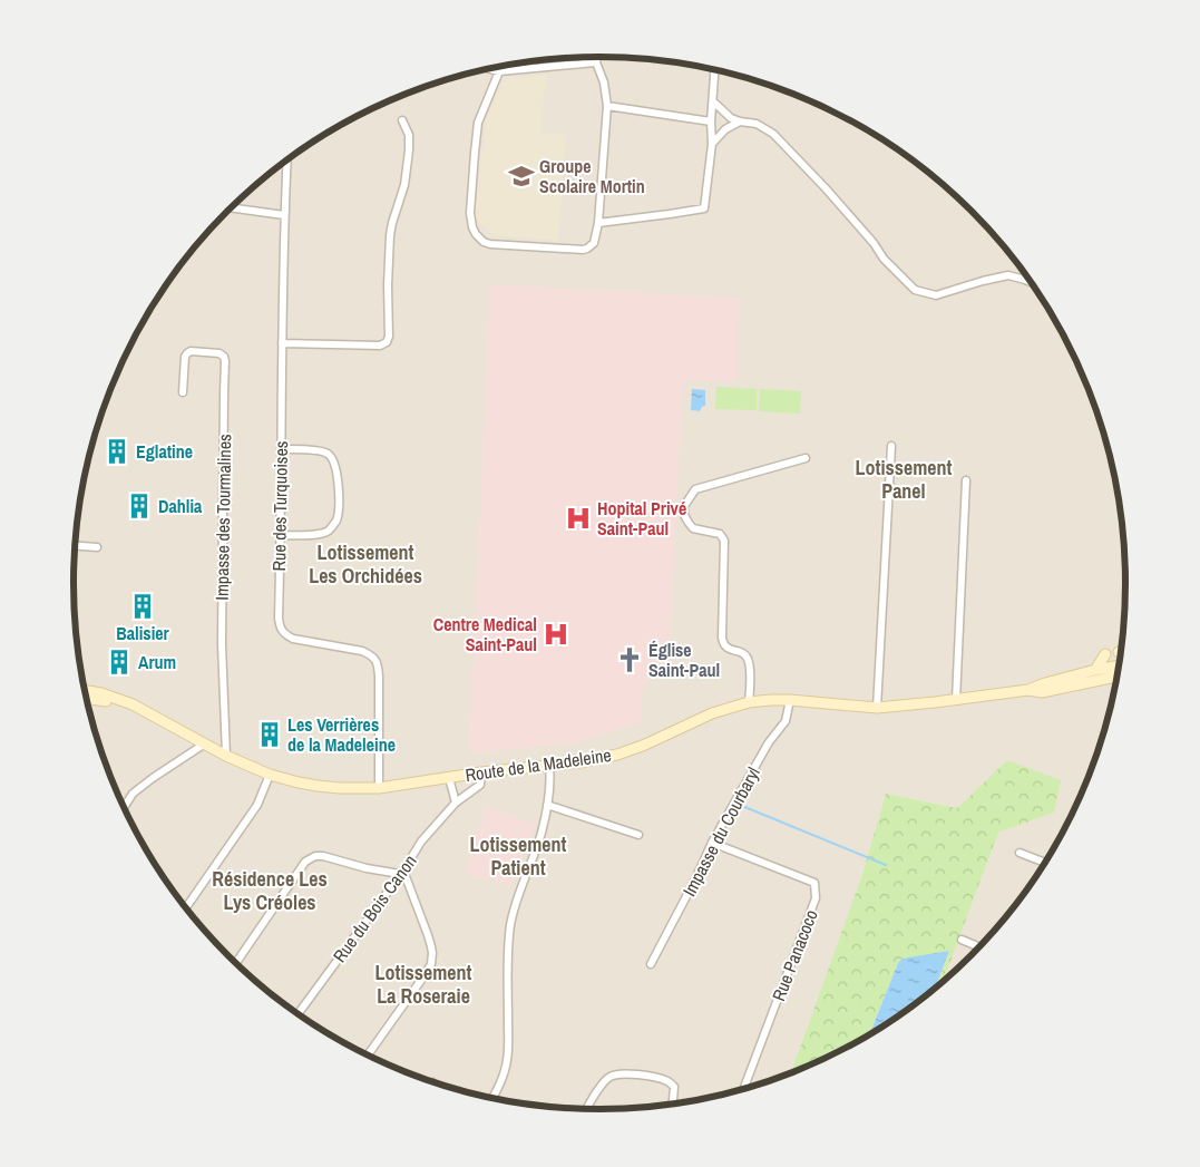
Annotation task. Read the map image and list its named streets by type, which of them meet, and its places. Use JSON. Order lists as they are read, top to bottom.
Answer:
{
  "streets": {
    "main road": ["Route de la Madeleine"],
    "street": [
      "Rue des Turquoises",
      "Impasse des Tourmalines",
      "Impasse du Courbaryl",
      "Rue du Bois Canon",
      "Rue Panacoco"
    ]
  },
  "crossings": [
    ["Rue des Turquoises", "Route de la Madeleine"],
    ["Impasse des Tourmalines", "Route de la Madeleine"],
    ["Route de la Madeleine", "Impasse du Courbaryl"],
    ["Route de la Madeleine", "Rue du Bois Canon"],
    ["Impasse du Courbaryl", "Rue Panacoco"]
  ],
  "districts": [
    "Lotissement Panel",
    "Lotissement Les Orchidées",
    "Lotissement Patient",
    "Résidence Les Lys Créoles",
    "Lotissement La Roseraie"
  ],
  "places": {
    "school or university": ["Groupe Scolaire Mortin"],
    "building": [
      "Eglatine",
      "Dahlia",
      "Balisier",
      "Arum",
      "Les Verrières de la Madeleine"
    ],
    "hospital": ["Hopital Privé Saint-Paul", "Centre Medical Saint-Paul"],
    "church": ["Église Saint-Paul"]
  }
}
